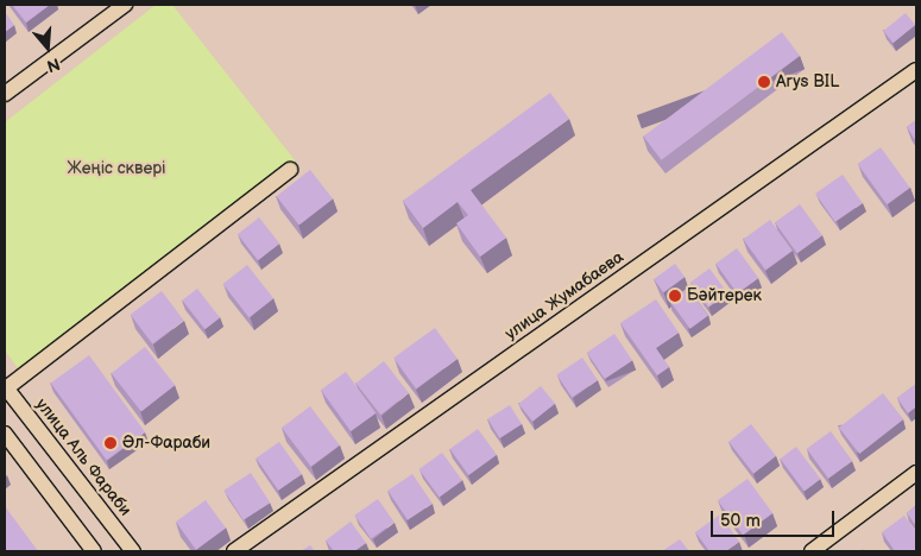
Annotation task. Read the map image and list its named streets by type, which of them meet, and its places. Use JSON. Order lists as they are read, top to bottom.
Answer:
{
  "streets": {
    "street": ["улица Жумабаева", "улица Аль Фараби"]
  },
  "parks": ["Жеңіс сквері"],
  "places": ["Arys BIL", "Бәйтерек", "Әл-Фараби"],
  "scale_bar": "50 m",
  "north": "bottom"
}
